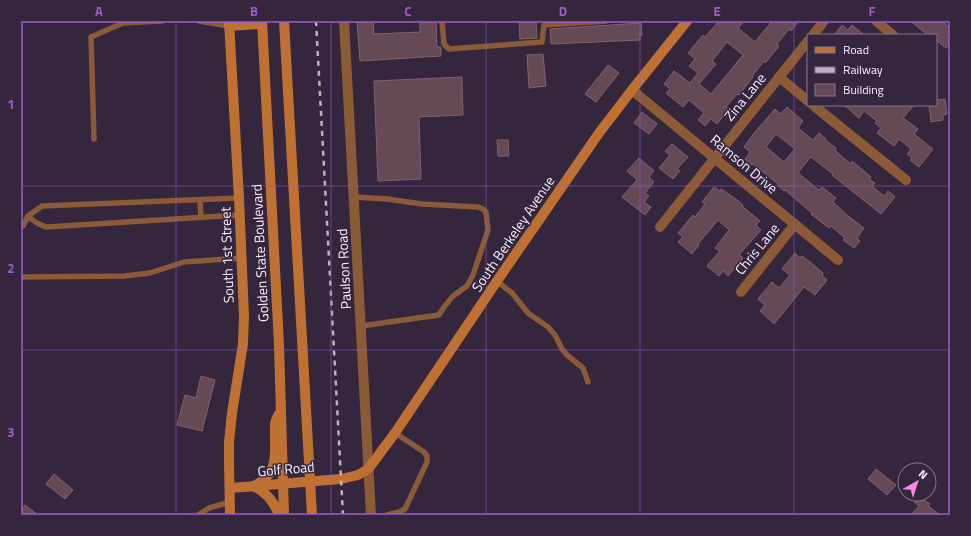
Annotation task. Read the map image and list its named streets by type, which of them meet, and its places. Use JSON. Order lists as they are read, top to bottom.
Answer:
{
  "streets": {
    "street": [
      "Zina Lane",
      "Ramson Drive",
      "South Berkeley Avenue",
      "Chris Lane",
      "Golden State Boulevard",
      "South 1st Street",
      "Paulson Road",
      "Golf Road"
    ]
  },
  "crossings": [
    ["Zina Lane", "Ramson Drive"],
    ["Ramson Drive", "South Berkeley Avenue"],
    ["Ramson Drive", "Chris Lane"],
    ["South Berkeley Avenue", "Paulson Road"],
    ["South Berkeley Avenue", "Golf Road"],
    ["Golden State Boulevard", "Golf Road"],
    ["South 1st Street", "Golf Road"],
    ["Paulson Road", "Golf Road"]
  ],
  "legend": ["Road", "Railway", "Building"],
  "north": "top right",
  "grid": {
    "columns": [
      "A",
      "B",
      "C",
      "D",
      "E",
      "F"
    ],
    "rows": ["1", "2", "3"]
  }
}
